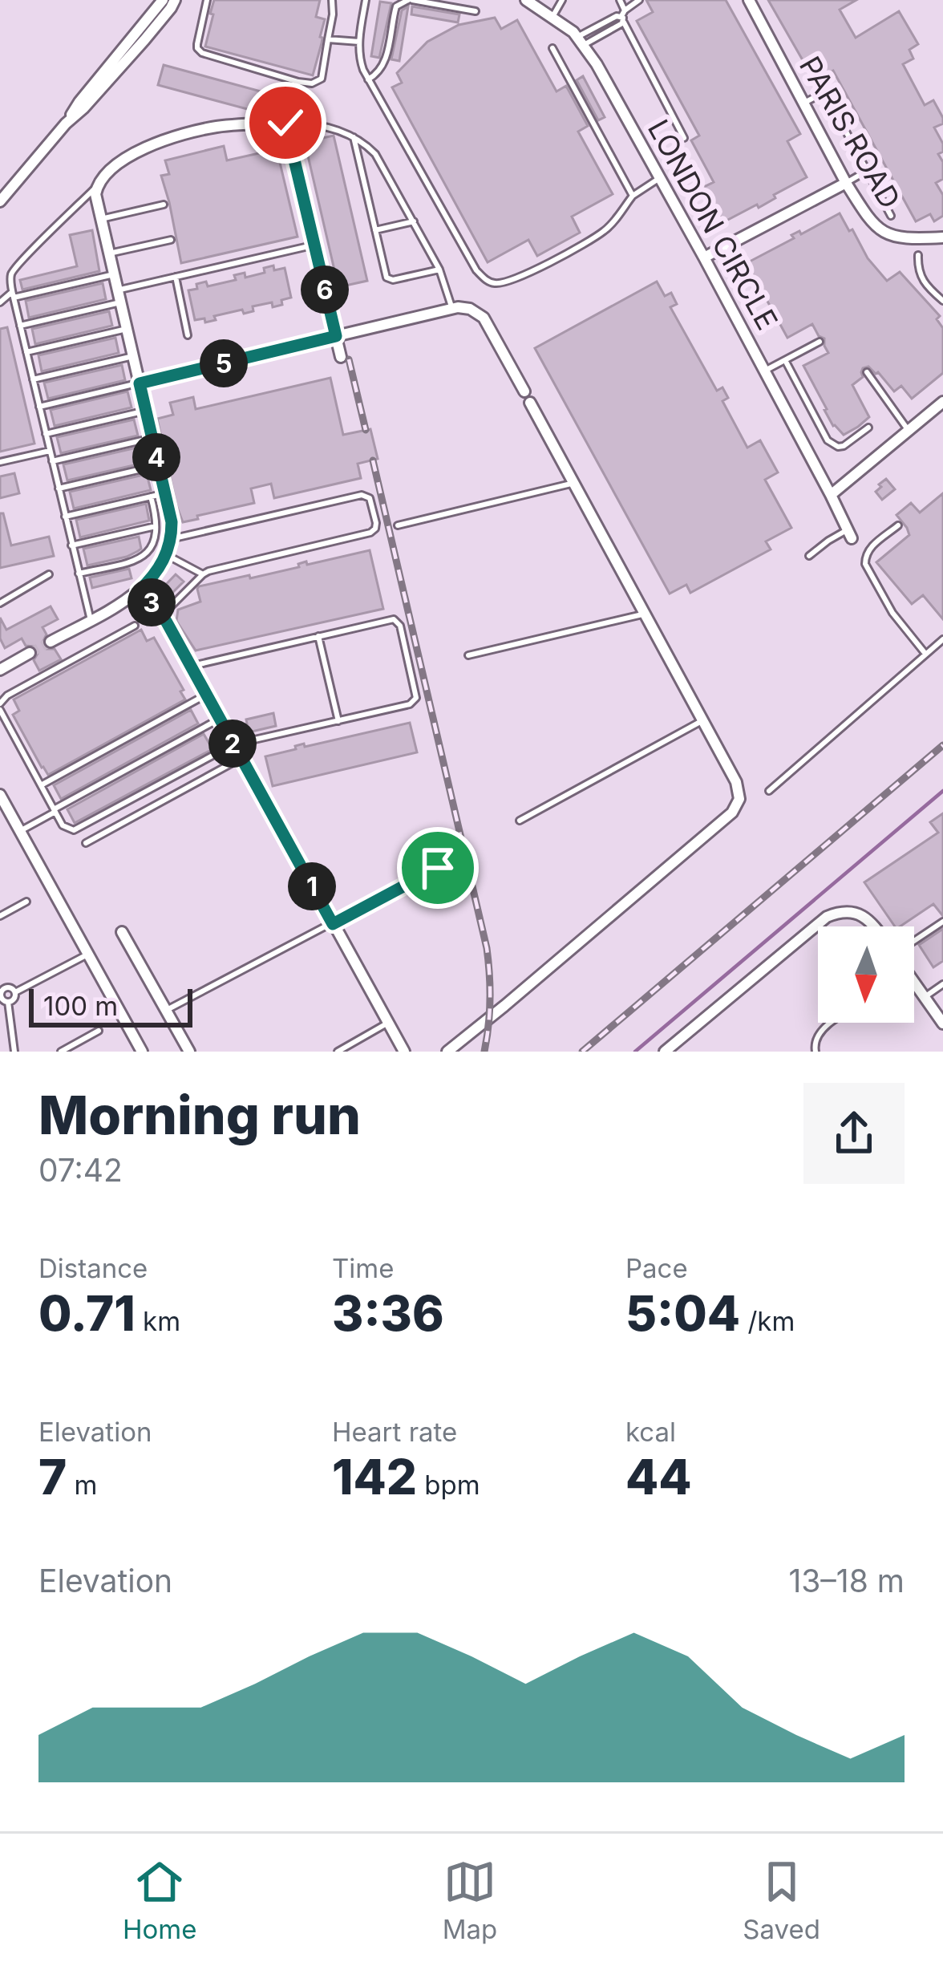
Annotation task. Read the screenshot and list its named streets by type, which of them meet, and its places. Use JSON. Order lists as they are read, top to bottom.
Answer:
{
  "streets": {
    "street": ["PARIS ROAD", "LONDON CIRCLE"]
  },
  "scale_bar": "100 m",
  "north": "bottom",
  "page": {
    "pins": [
      "6",
      "5",
      "4",
      "3",
      "2",
      "1"
    ],
    "scale": "100 m",
    "heading": ["Morning run", "07:42"],
    "stats": [
      ["Distance", "0.71 km"],
      ["Time", "3:36"],
      ["Pace", "5:04 /km"],
      ["Elevation", "7 m"],
      ["Heart rate", "142 bpm"],
      ["kcal", "44"]
    ],
    "chart": ["Elevation", "13–18 m"],
    "tabs": ["Home", "Map", "Saved"]
  }
}
